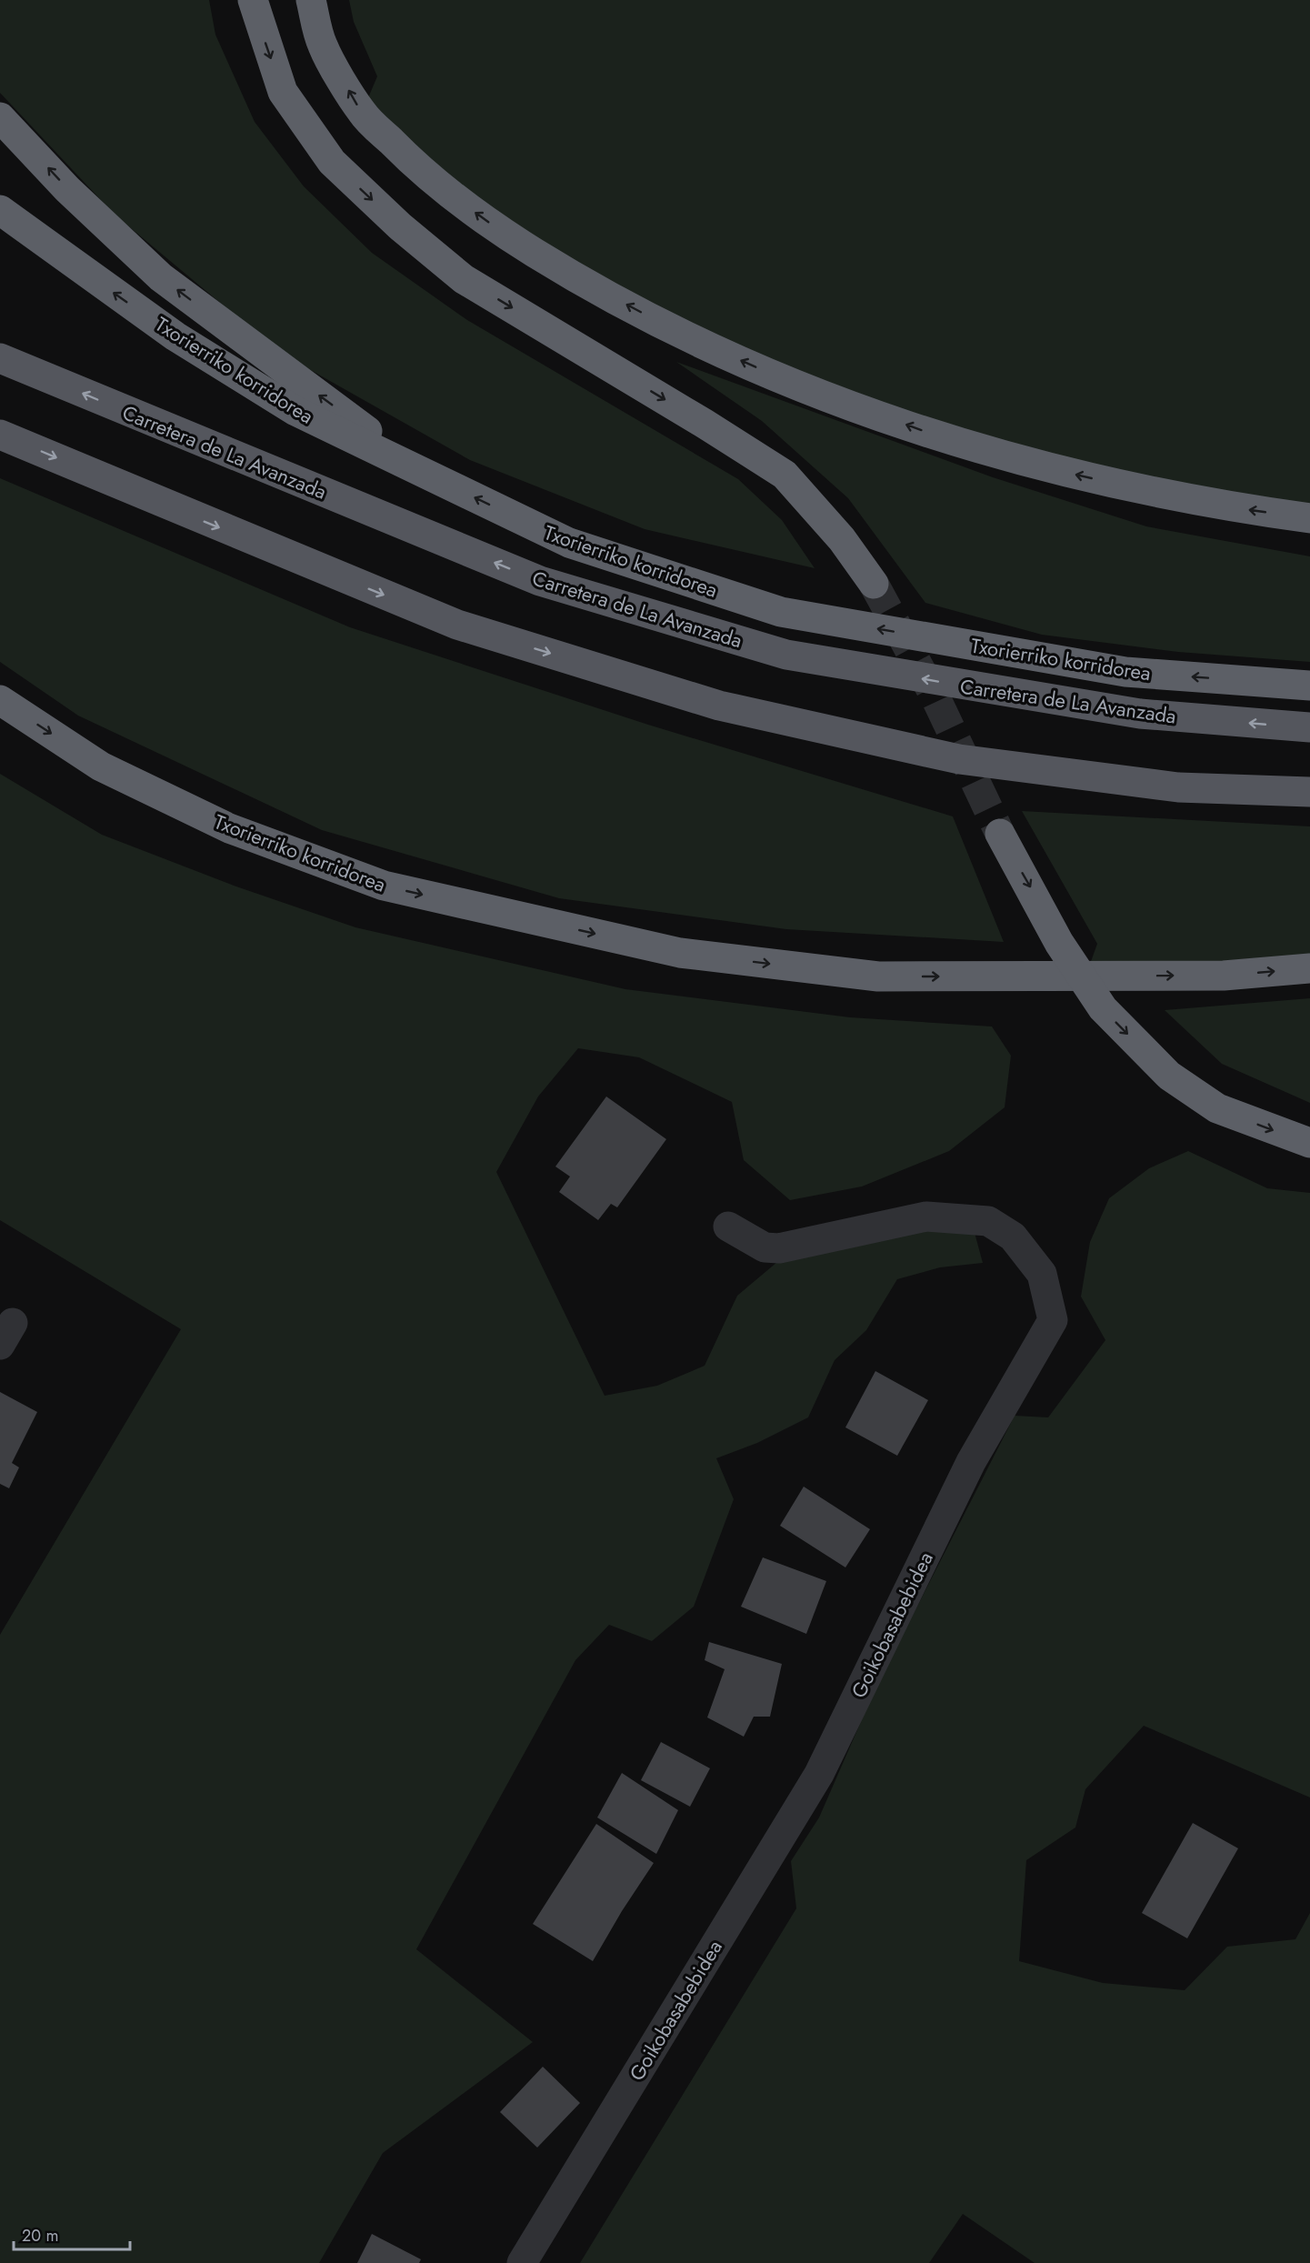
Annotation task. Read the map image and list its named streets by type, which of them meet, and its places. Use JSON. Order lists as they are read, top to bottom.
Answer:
{
  "streets": {
    "highway": ["Txorierriko korridorea", "Carretera de La Avanzada"],
    "street": ["Goikobasabebidea"]
  },
  "scale_bar": "20 m"
}
